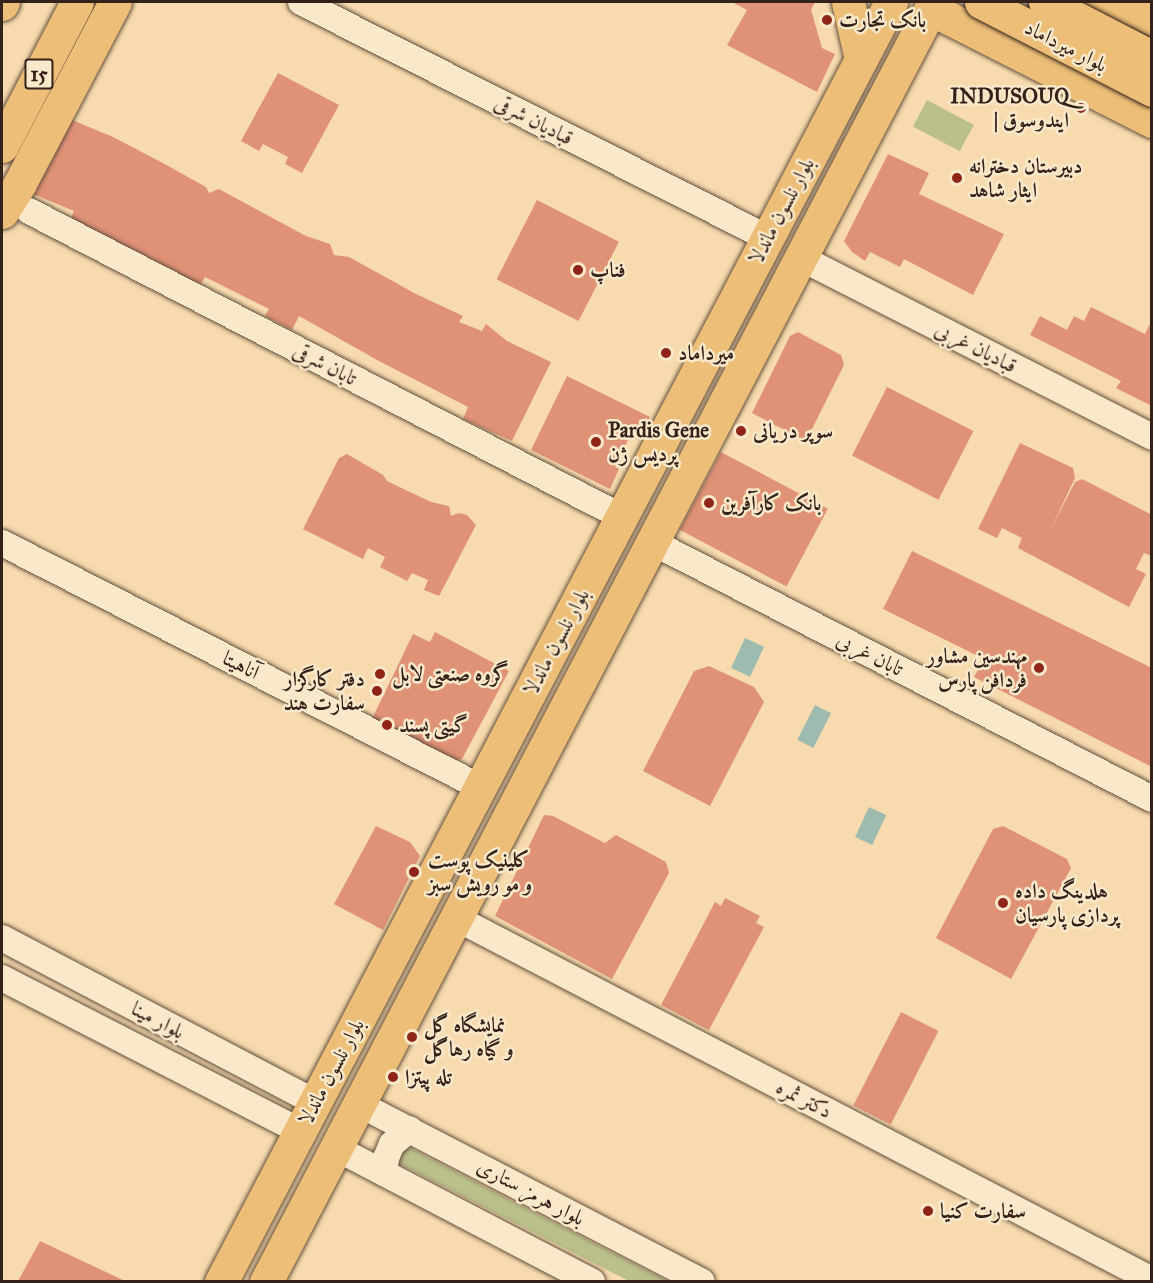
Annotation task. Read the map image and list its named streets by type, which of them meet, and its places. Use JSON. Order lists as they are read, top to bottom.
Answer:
{
  "streets": {
    "main road": ["بلوار میرداماد", "15", "بلوار نلسون ماندلا"],
    "street": [
      "قبادیان شرقی",
      "قبادیان غربی",
      "تابان شرقی",
      "تابان غربی",
      "آناهیتا",
      "بلوار مینا",
      "دکتر ثمره",
      "بلوار هرمز ستاری"
    ]
  },
  "crossings": [
    ["قبادیان شرقی", "بلوار نلسون ماندلا"],
    ["بلوار نلسون ماندلا", "قبادیان غربی"],
    ["بلوار نلسون ماندلا", "تابان شرقی"],
    ["بلوار نلسون ماندلا", "تابان غربی"],
    ["بلوار نلسون ماندلا", "آناهیتا"],
    ["بلوار نلسون ماندلا", "بلوار مینا"],
    ["بلوار نلسون ماندلا", "دکتر ثمره"],
    ["بلوار نلسون ماندلا", "بلوار هرمز ستاری"]
  ],
  "places": [
    "بانک تجارت",
    "INDUSOUQ | ایندوسوق",
    "دبیرستان دخترانه ایثار شاهد",
    "فناپ",
    "میرداماد",
    "سوپر دریانی",
    "Pardis Gene پردیس ژن",
    "بانک کارآفرین",
    "مهندسین مشاور فردافن پارس",
    "گروه صنعتی لابل",
    "دفتر کارگزار سفارت هند",
    "گیتی پسند",
    "کلینیک پوست و مو رویش سبز",
    "هلدینگ داده پردازی پارسیان",
    "نمایشگاه گل و گیاه رهاگل",
    "تله پیتزا",
    "سفارت کنیا"
  ]
}
